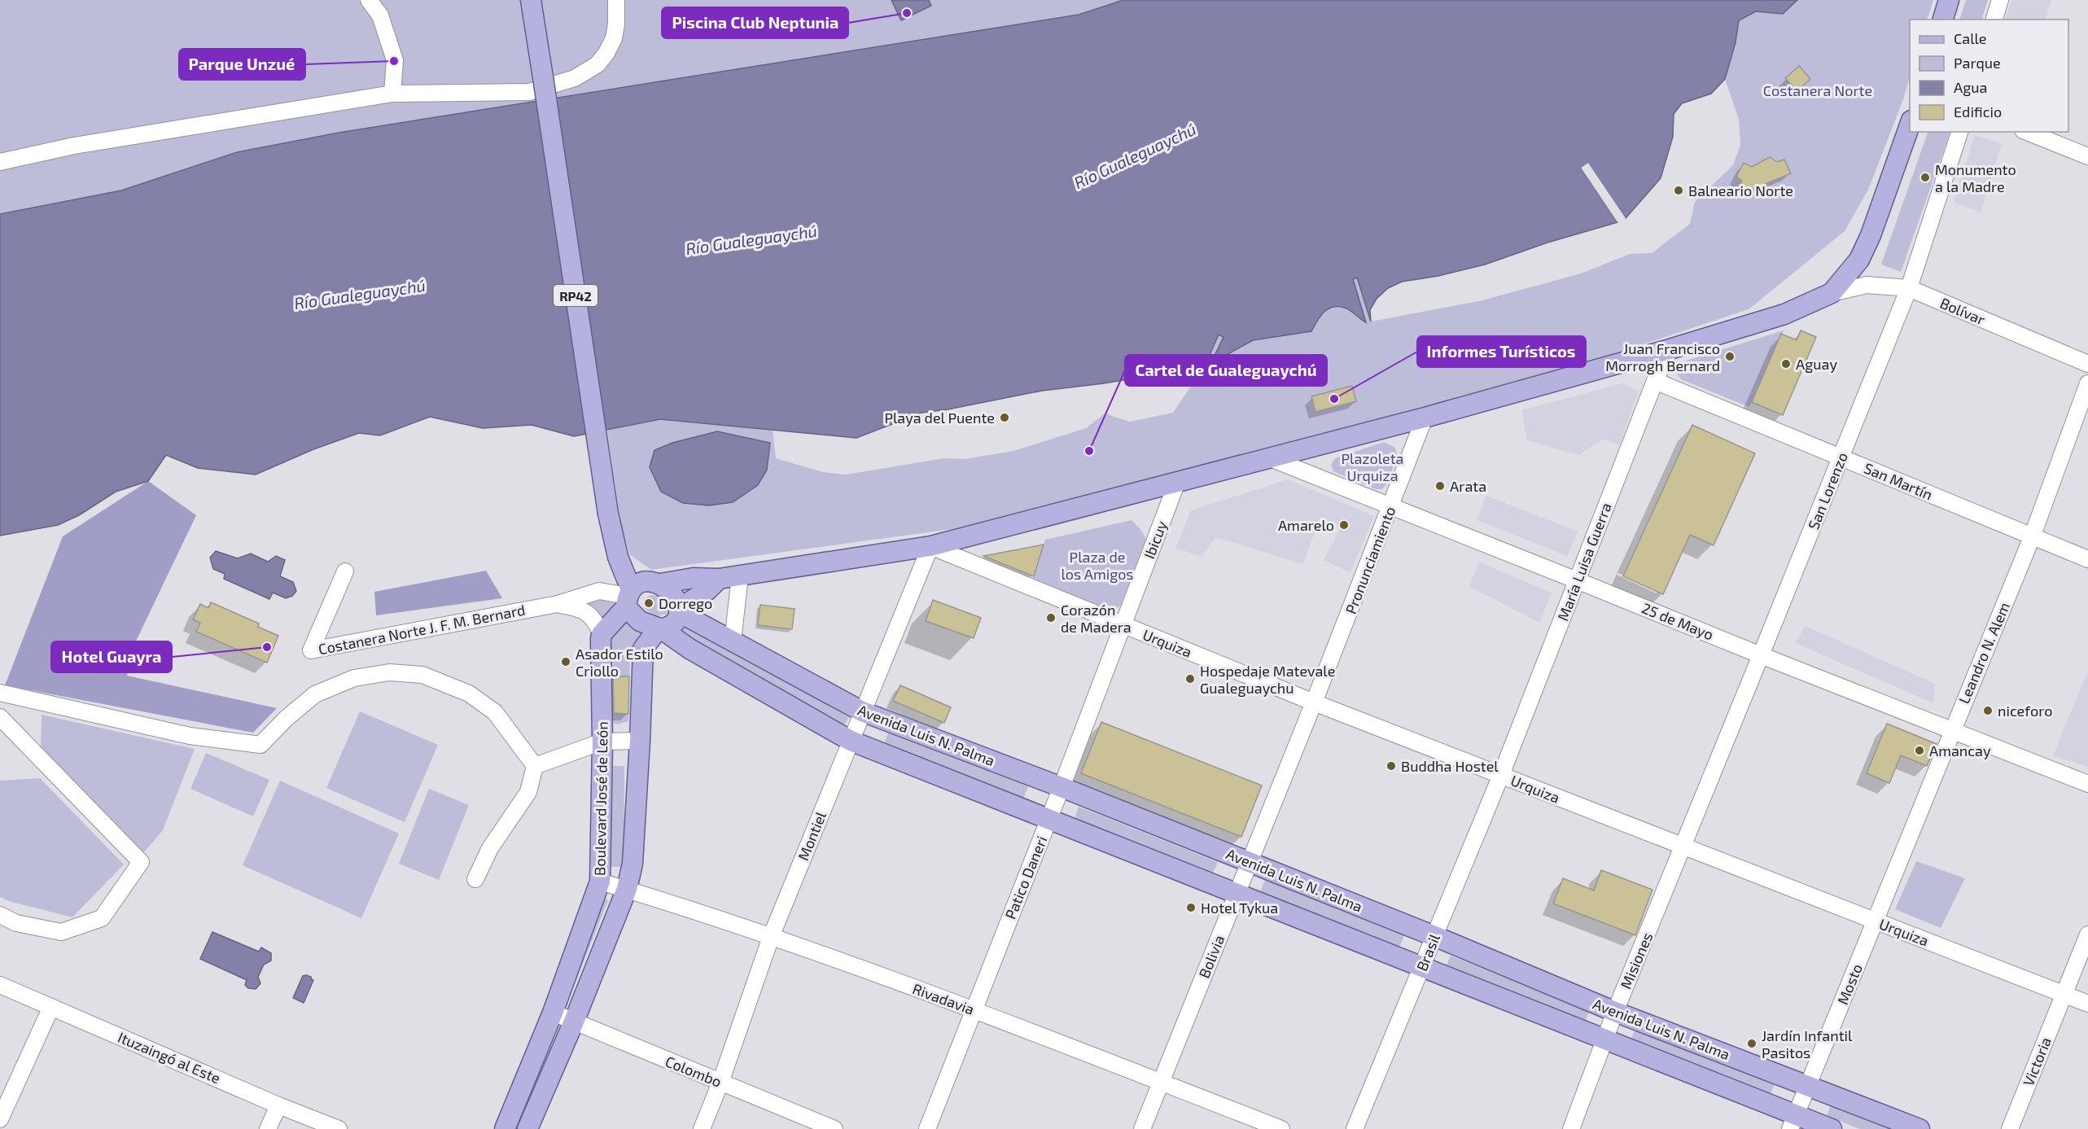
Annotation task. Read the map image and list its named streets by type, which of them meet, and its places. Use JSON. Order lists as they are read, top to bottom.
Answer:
{
  "streets": {
    "main road": ["RP42", "Avenida Luis N. Palma", "Boulevard José de León"],
    "street": [
      "Bolívar",
      "San Martín",
      "San Lorenzo",
      "Ibicuy",
      "Pronunciamiento",
      "María Luisa Guerra",
      "25 de Mayo",
      "Costanera Norte J. F. M. Bernard",
      "Urquiza",
      "Leandro N. Alem",
      "Montiel",
      "Patico Daneri",
      "Brasil",
      "Bolivia",
      "Misiones",
      "Mosto",
      "Rivadavia",
      "Ituzaingó al Este",
      "Victoria",
      "Colombo"
    ]
  },
  "crossings": [
    ["RP42", "Costanera Norte J. F. M. Bernard"],
    ["RP42", "Avenida Luis N. Palma"],
    ["RP42", "Boulevard José de León"],
    ["Bolívar", "San Lorenzo"],
    ["San Martín", "San Lorenzo"],
    ["San Martín", "María Luisa Guerra"],
    ["San Martín", "Leandro N. Alem"],
    ["San Lorenzo", "25 de Mayo"],
    ["San Lorenzo", "Urquiza"],
    ["San Lorenzo", "Misiones"],
    ["Ibicuy", "Urquiza"],
    ["Ibicuy", "Patico Daneri"],
    ["Pronunciamiento", "25 de Mayo"],
    ["Pronunciamiento", "Urquiza"],
    ["Pronunciamiento", "Bolivia"],
    ["María Luisa Guerra", "25 de Mayo"],
    ["María Luisa Guerra", "Urquiza"],
    ["María Luisa Guerra", "Brasil"],
    ["25 de Mayo", "Leandro N. Alem"],
    ["Costanera Norte J. F. M. Bernard", "Avenida Luis N. Palma"],
    ["Costanera Norte J. F. M. Bernard", "Boulevard José de León"],
    ["Urquiza", "Leandro N. Alem"],
    ["Urquiza", "Montiel"],
    ["Urquiza", "Patico Daneri"],
    ["Urquiza", "Brasil"],
    ["Urquiza", "Bolivia"],
    ["Urquiza", "Misiones"],
    ["Urquiza", "Mosto"],
    ["Urquiza", "Victoria"],
    ["Leandro N. Alem", "Mosto"],
    ["Avenida Luis N. Palma", "Boulevard José de León"],
    ["Avenida Luis N. Palma", "Montiel"],
    ["Avenida Luis N. Palma", "Patico Daneri"],
    ["Avenida Luis N. Palma", "Brasil"],
    ["Avenida Luis N. Palma", "Bolivia"],
    ["Avenida Luis N. Palma", "Misiones"],
    ["Avenida Luis N. Palma", "Mosto"],
    ["Boulevard José de León", "Rivadavia"],
    ["Boulevard José de León", "Colombo"],
    ["Montiel", "Rivadavia"],
    ["Montiel", "Colombo"],
    ["Patico Daneri", "Rivadavia"],
    ["Bolivia", "Rivadavia"]
  ],
  "water": ["Río Gualeguaychú"],
  "parks": ["Costanera Norte", "Plazoleta Urquiza", "Plaza de los Amigos"],
  "places": [
    "Piscina Club Neptunia",
    "Parque Unzué",
    "Monumento a la Madre",
    "Balneario Norte",
    "Juan Francisco Morrogh Bernard",
    "Aguay",
    "Informes Turísticos",
    "Playa del Puente",
    "Cartel de Gualeguaychú",
    "Arata",
    "Amarelo",
    "Dorrego",
    "Corazón de Madera",
    "Hotel Guayra",
    "Asador Estilo Criollo",
    "Hospedaje Matevale Gualeguaychu",
    "niceforo",
    "Amancay",
    "Buddha Hostel",
    "Hotel Tykua",
    "Jardín Infantil Pasitos"
  ],
  "legend": [
    "Calle",
    "Parque",
    "Agua",
    "Edificio"
  ]
}
